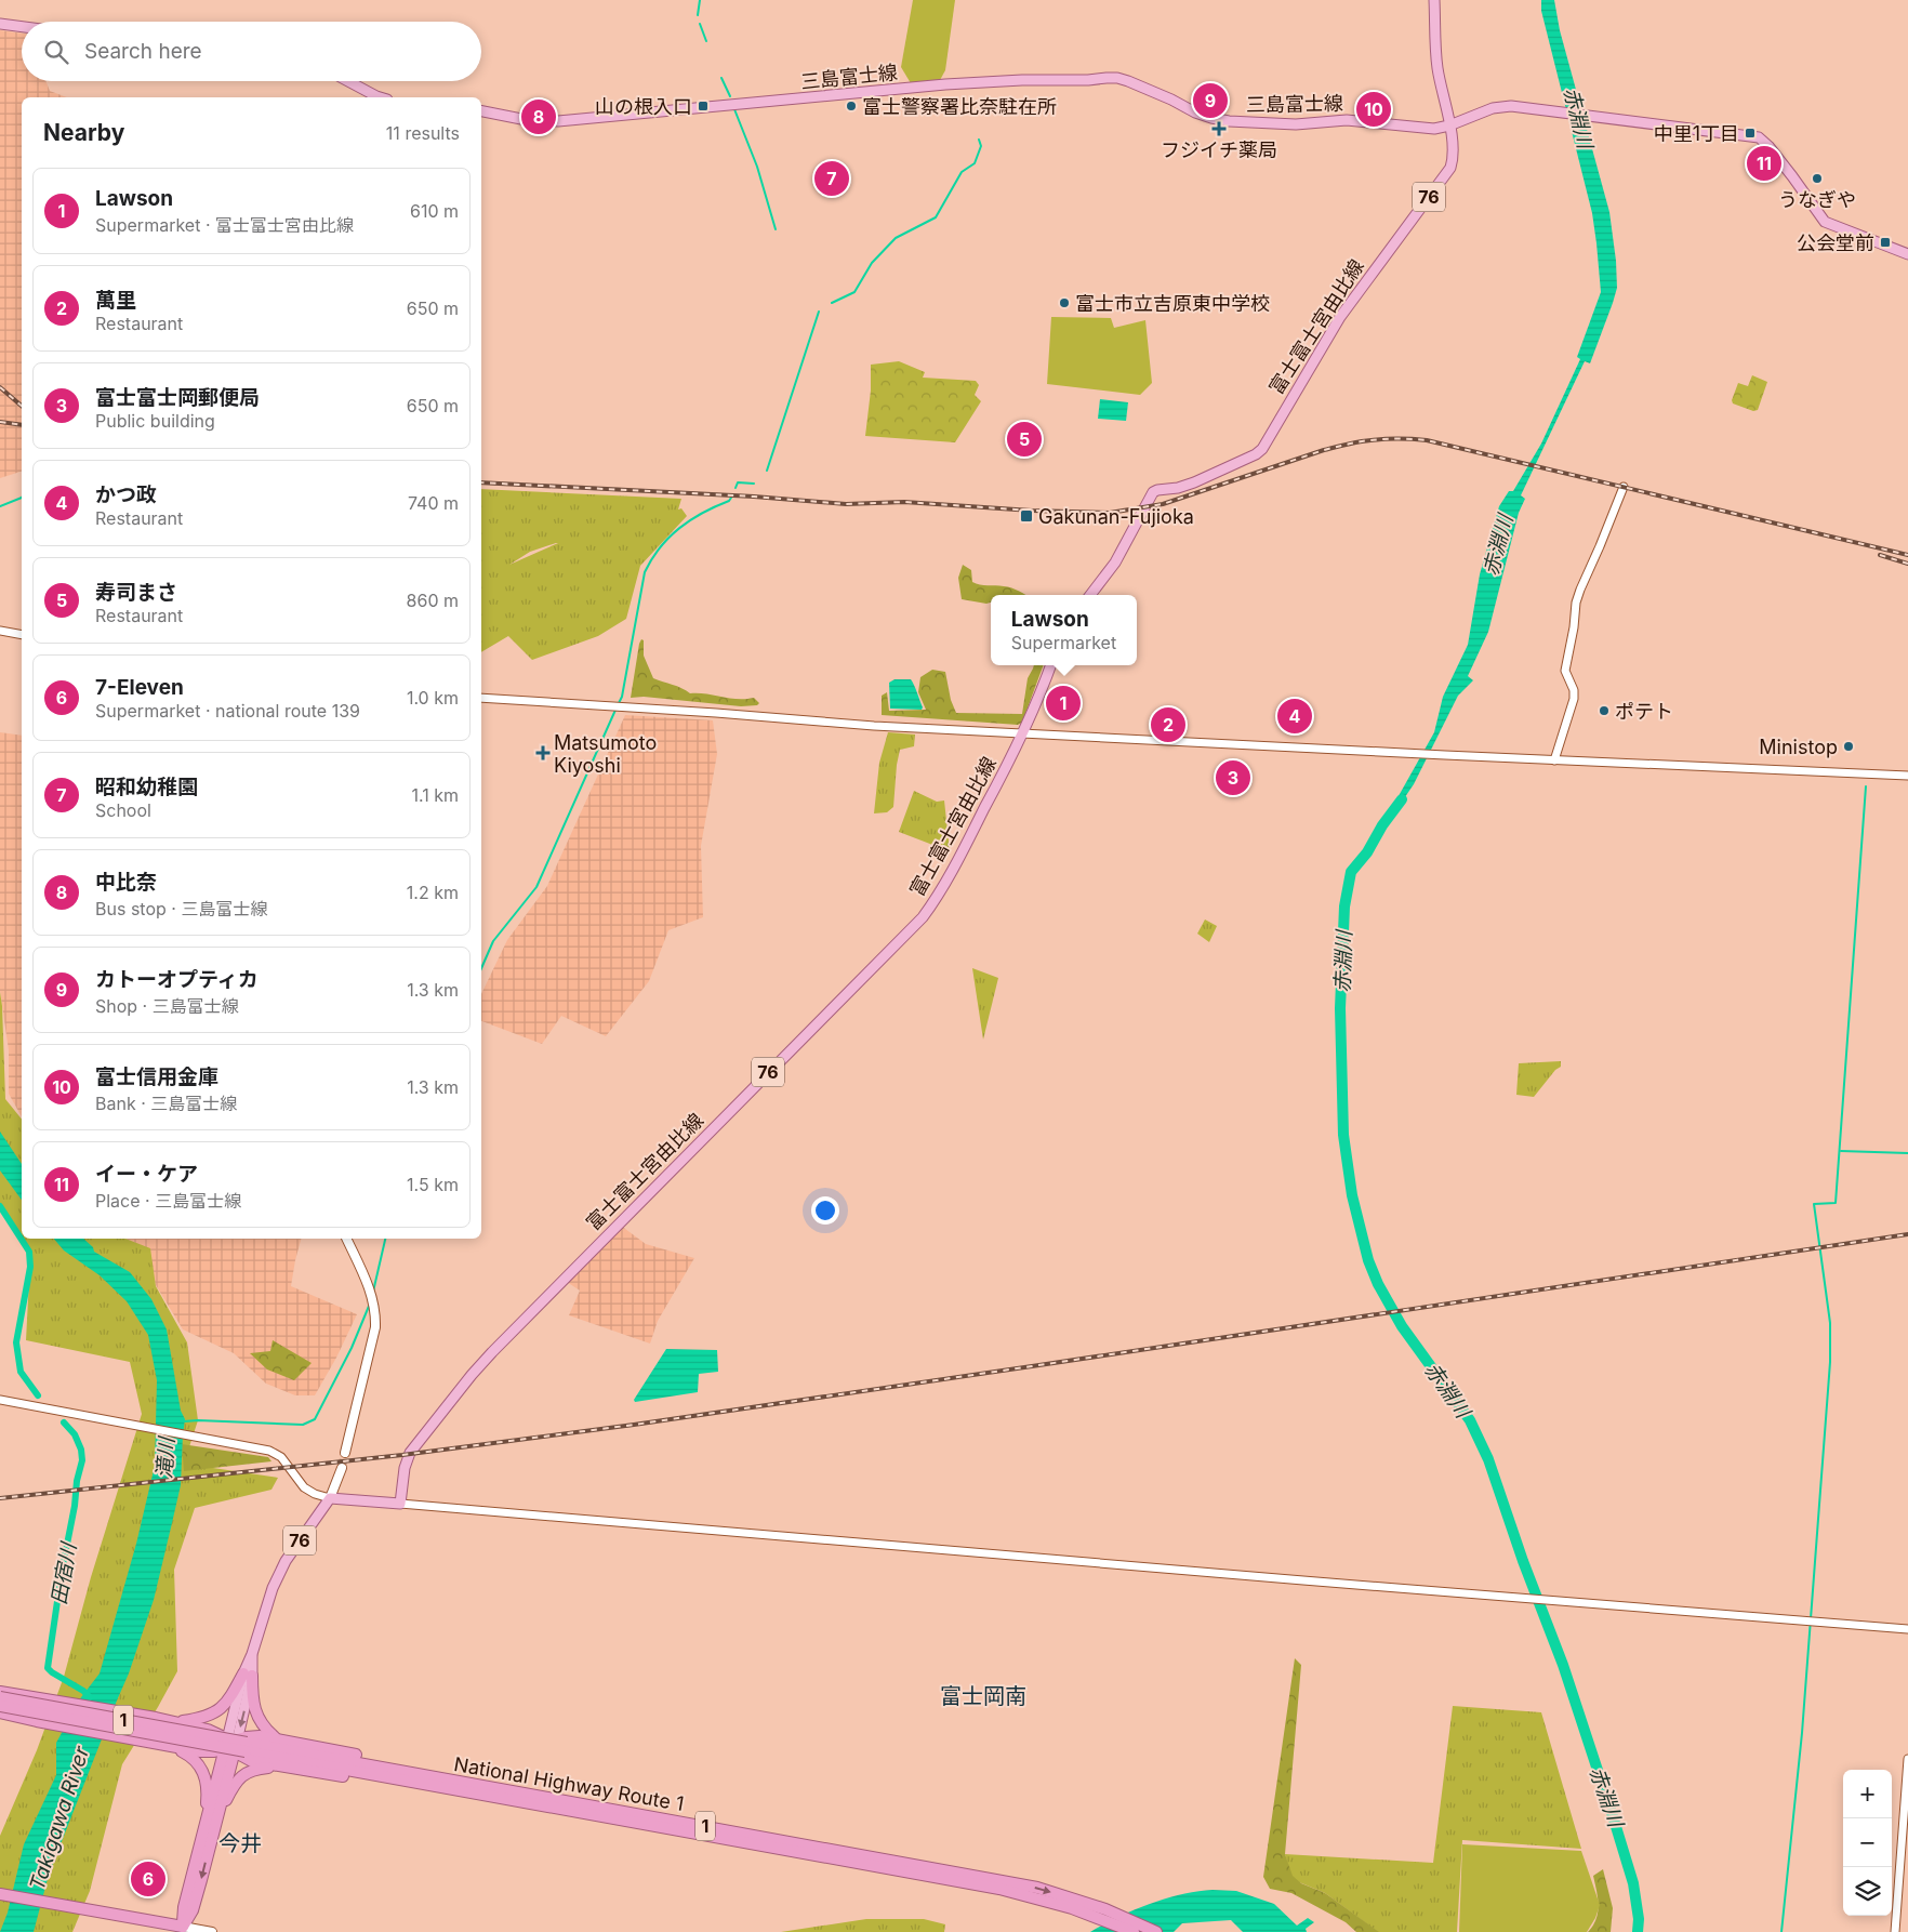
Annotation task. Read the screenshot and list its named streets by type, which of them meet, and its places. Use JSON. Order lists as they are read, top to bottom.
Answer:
{
  "streets": {
    "highway": ["1", "National Highway Route 1"],
    "main road": ["三島富士線", "76", "富士富士宮由比線"]
  },
  "crossings": [
    ["三島富士線", "富士富士宮由比線"],
    ["76", "1"],
    ["1", "National Highway Route 1"]
  ],
  "districts": ["富士岡南", "今井"],
  "water": [
    "赤淵川",
    "滝川",
    "田宿川",
    "Takigawa River"
  ],
  "places": {
    "transit": [
      "山の根入口",
      "中里1丁目",
      "公会堂前",
      "Gakunan-Fujioka"
    ],
    "other": [
      "富士警察署比奈駐在所",
      "うなぎや",
      "富士市立吉原東中学校",
      "ポテト",
      "Ministop"
    ],
    "health": ["フジイチ薬局", "Matsumoto Kiyoshi"]
  },
  "page": {
    "search": "Search here",
    "pins": [
      "9",
      "10",
      "8",
      "11",
      "7",
      "5",
      "1",
      "4",
      "2",
      "3",
      "6"
    ],
    "heading": ["Nearby", "11 results"],
    "list": [
      {
        "mark": "1",
        "name": "Lawson",
        "note": "Supermarket · 富士富士宮由比線",
        "value": "610 m"
      },
      {
        "mark": "2",
        "name": "萬里",
        "note": "Restaurant",
        "value": "650 m"
      },
      {
        "mark": "3",
        "name": "富士富士岡郵便局",
        "note": "Public building",
        "value": "650 m"
      },
      {
        "mark": "4",
        "name": "かつ政",
        "note": "Restaurant",
        "value": "740 m"
      },
      {
        "mark": "5",
        "name": "寿司まさ",
        "note": "Restaurant",
        "value": "860 m"
      },
      {
        "mark": "6",
        "name": "7-Eleven",
        "note": "Supermarket · national route 139",
        "value": "1.0 km"
      },
      {
        "mark": "7",
        "name": "昭和幼稚園",
        "note": "School",
        "value": "1.1 km"
      },
      {
        "mark": "8",
        "name": "中比奈",
        "note": "Bus stop · 三島富士線",
        "value": "1.2 km"
      },
      {
        "mark": "9",
        "name": "カトーオプティカ",
        "note": "Shop · 三島富士線",
        "value": "1.3 km"
      },
      {
        "mark": "10",
        "name": "富士信用金庫",
        "note": "Bank · 三島富士線",
        "value": "1.3 km"
      },
      {
        "mark": "11",
        "name": "イー・ケア",
        "note": "Place · 三島富士線",
        "value": "1.5 km"
      }
    ],
    "popup": ["Lawson", "Supermarket"],
    "map_buttons": ["+", "−"]
  }
}
